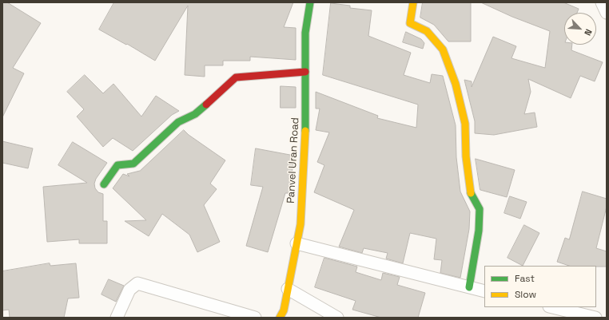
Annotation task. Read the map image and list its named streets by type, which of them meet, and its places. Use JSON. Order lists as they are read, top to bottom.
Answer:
{
  "streets": {
    "street": ["Panvel Uran Road"]
  },
  "legend": ["Fast", "Slow"],
  "north": "bottom right"
}
